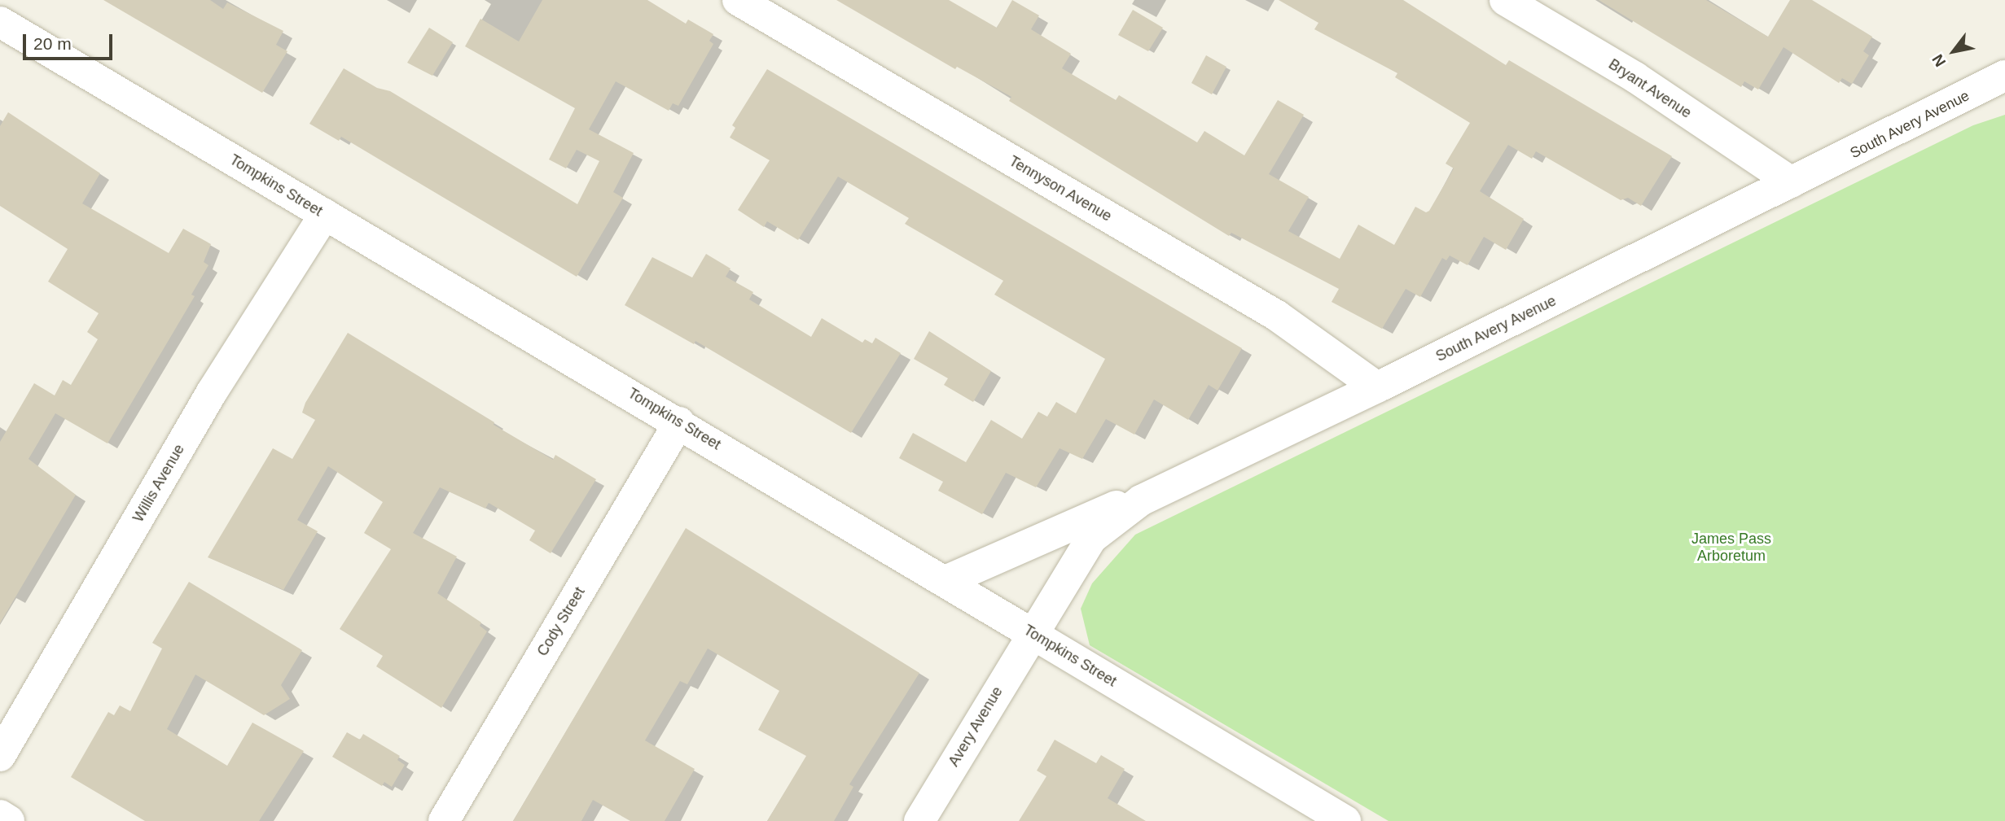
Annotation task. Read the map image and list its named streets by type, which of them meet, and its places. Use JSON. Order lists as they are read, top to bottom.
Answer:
{
  "streets": {
    "street": [
      "Bryant Avenue",
      "South Avery Avenue",
      "Tompkins Street",
      "Tennyson Avenue",
      "Willis Avenue",
      "Cody Street",
      "Avery Avenue"
    ]
  },
  "crossings": [
    ["Bryant Avenue", "South Avery Avenue"],
    ["South Avery Avenue", "Tompkins Street"],
    ["South Avery Avenue", "Tennyson Avenue"],
    ["South Avery Avenue", "Avery Avenue"],
    ["Tompkins Street", "Willis Avenue"],
    ["Tompkins Street", "Cody Street"],
    ["Tompkins Street", "Avery Avenue"]
  ],
  "parks": ["James Pass Arboretum"],
  "scale_bar": "20 m",
  "north": "bottom left"
}
